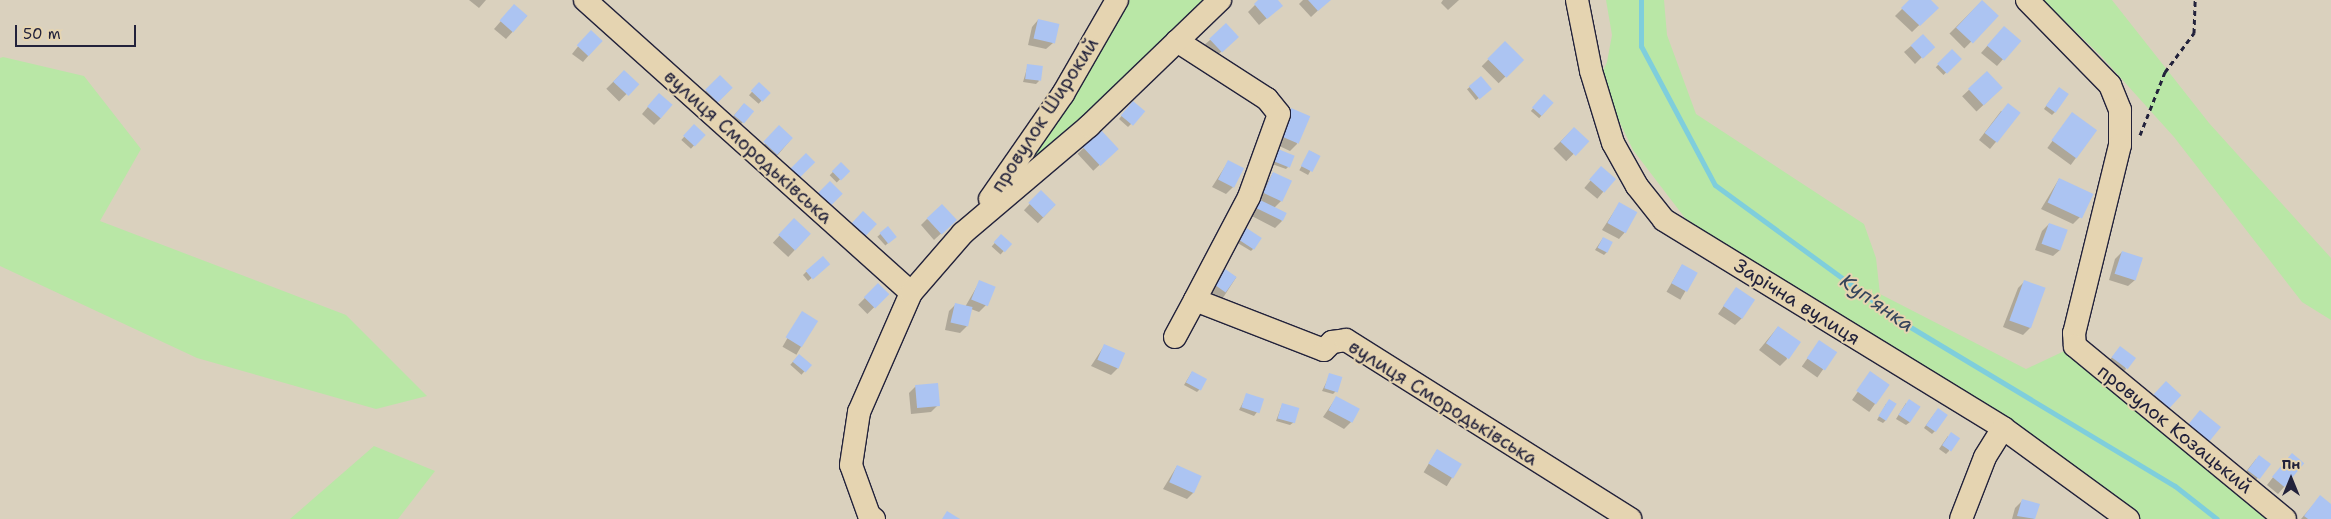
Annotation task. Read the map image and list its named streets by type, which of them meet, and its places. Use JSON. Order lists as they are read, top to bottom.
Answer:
{
  "streets": {
    "street": [
      "провулок Широкий",
      "вулиця Смородьківська",
      "Зарічна вулиця",
      "провулок Козацький"
    ]
  },
  "water": ["Куп'янка"],
  "scale_bar": "50 m",
  "north": "top"
}
